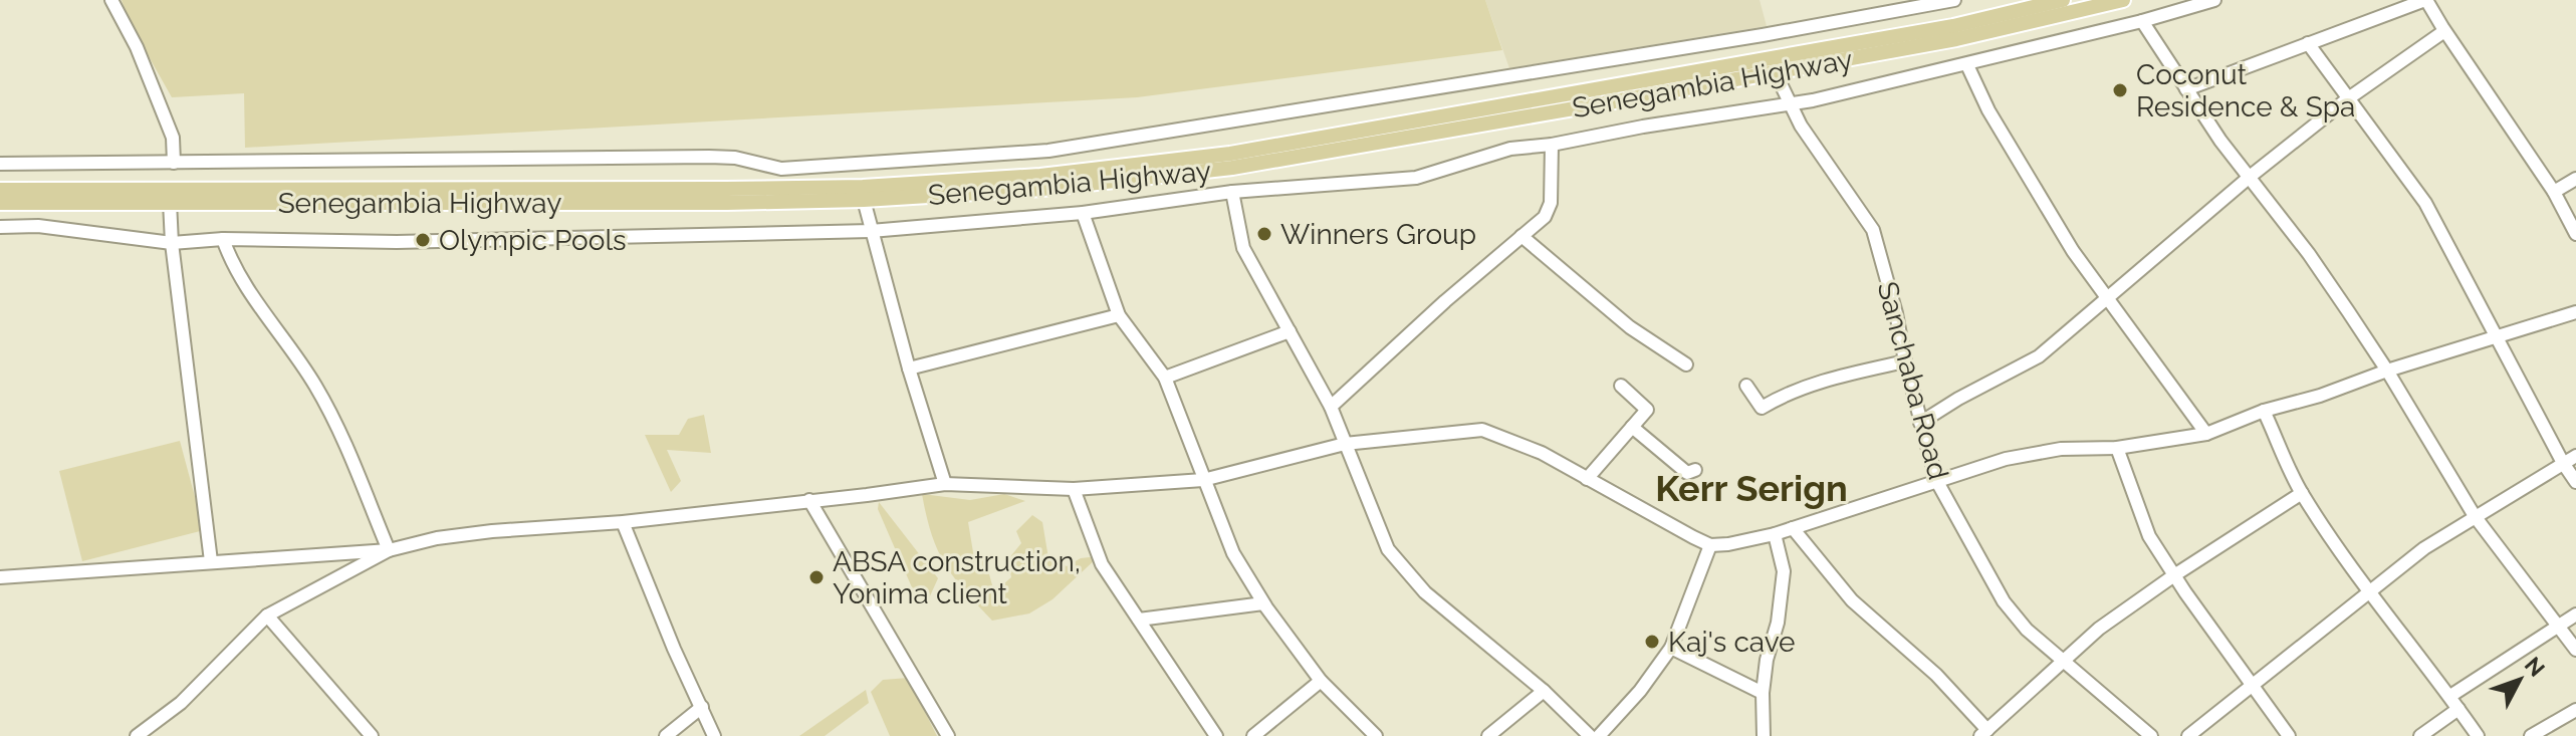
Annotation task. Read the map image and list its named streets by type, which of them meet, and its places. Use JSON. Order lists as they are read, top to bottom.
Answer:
{
  "streets": {
    "main road": ["Senegambia Highway"],
    "street": ["Sanchaba Road"]
  },
  "crossings": [
    ["Senegambia Highway", "Sanchaba Road"]
  ],
  "districts": ["Kerr Serign"],
  "places": [
    "Coconut Residence & Spa",
    "Winners Group",
    "Olympic Pools",
    "ABSA construction, Yonima client",
    "Kaj's cave"
  ],
  "north": "top right"
}
